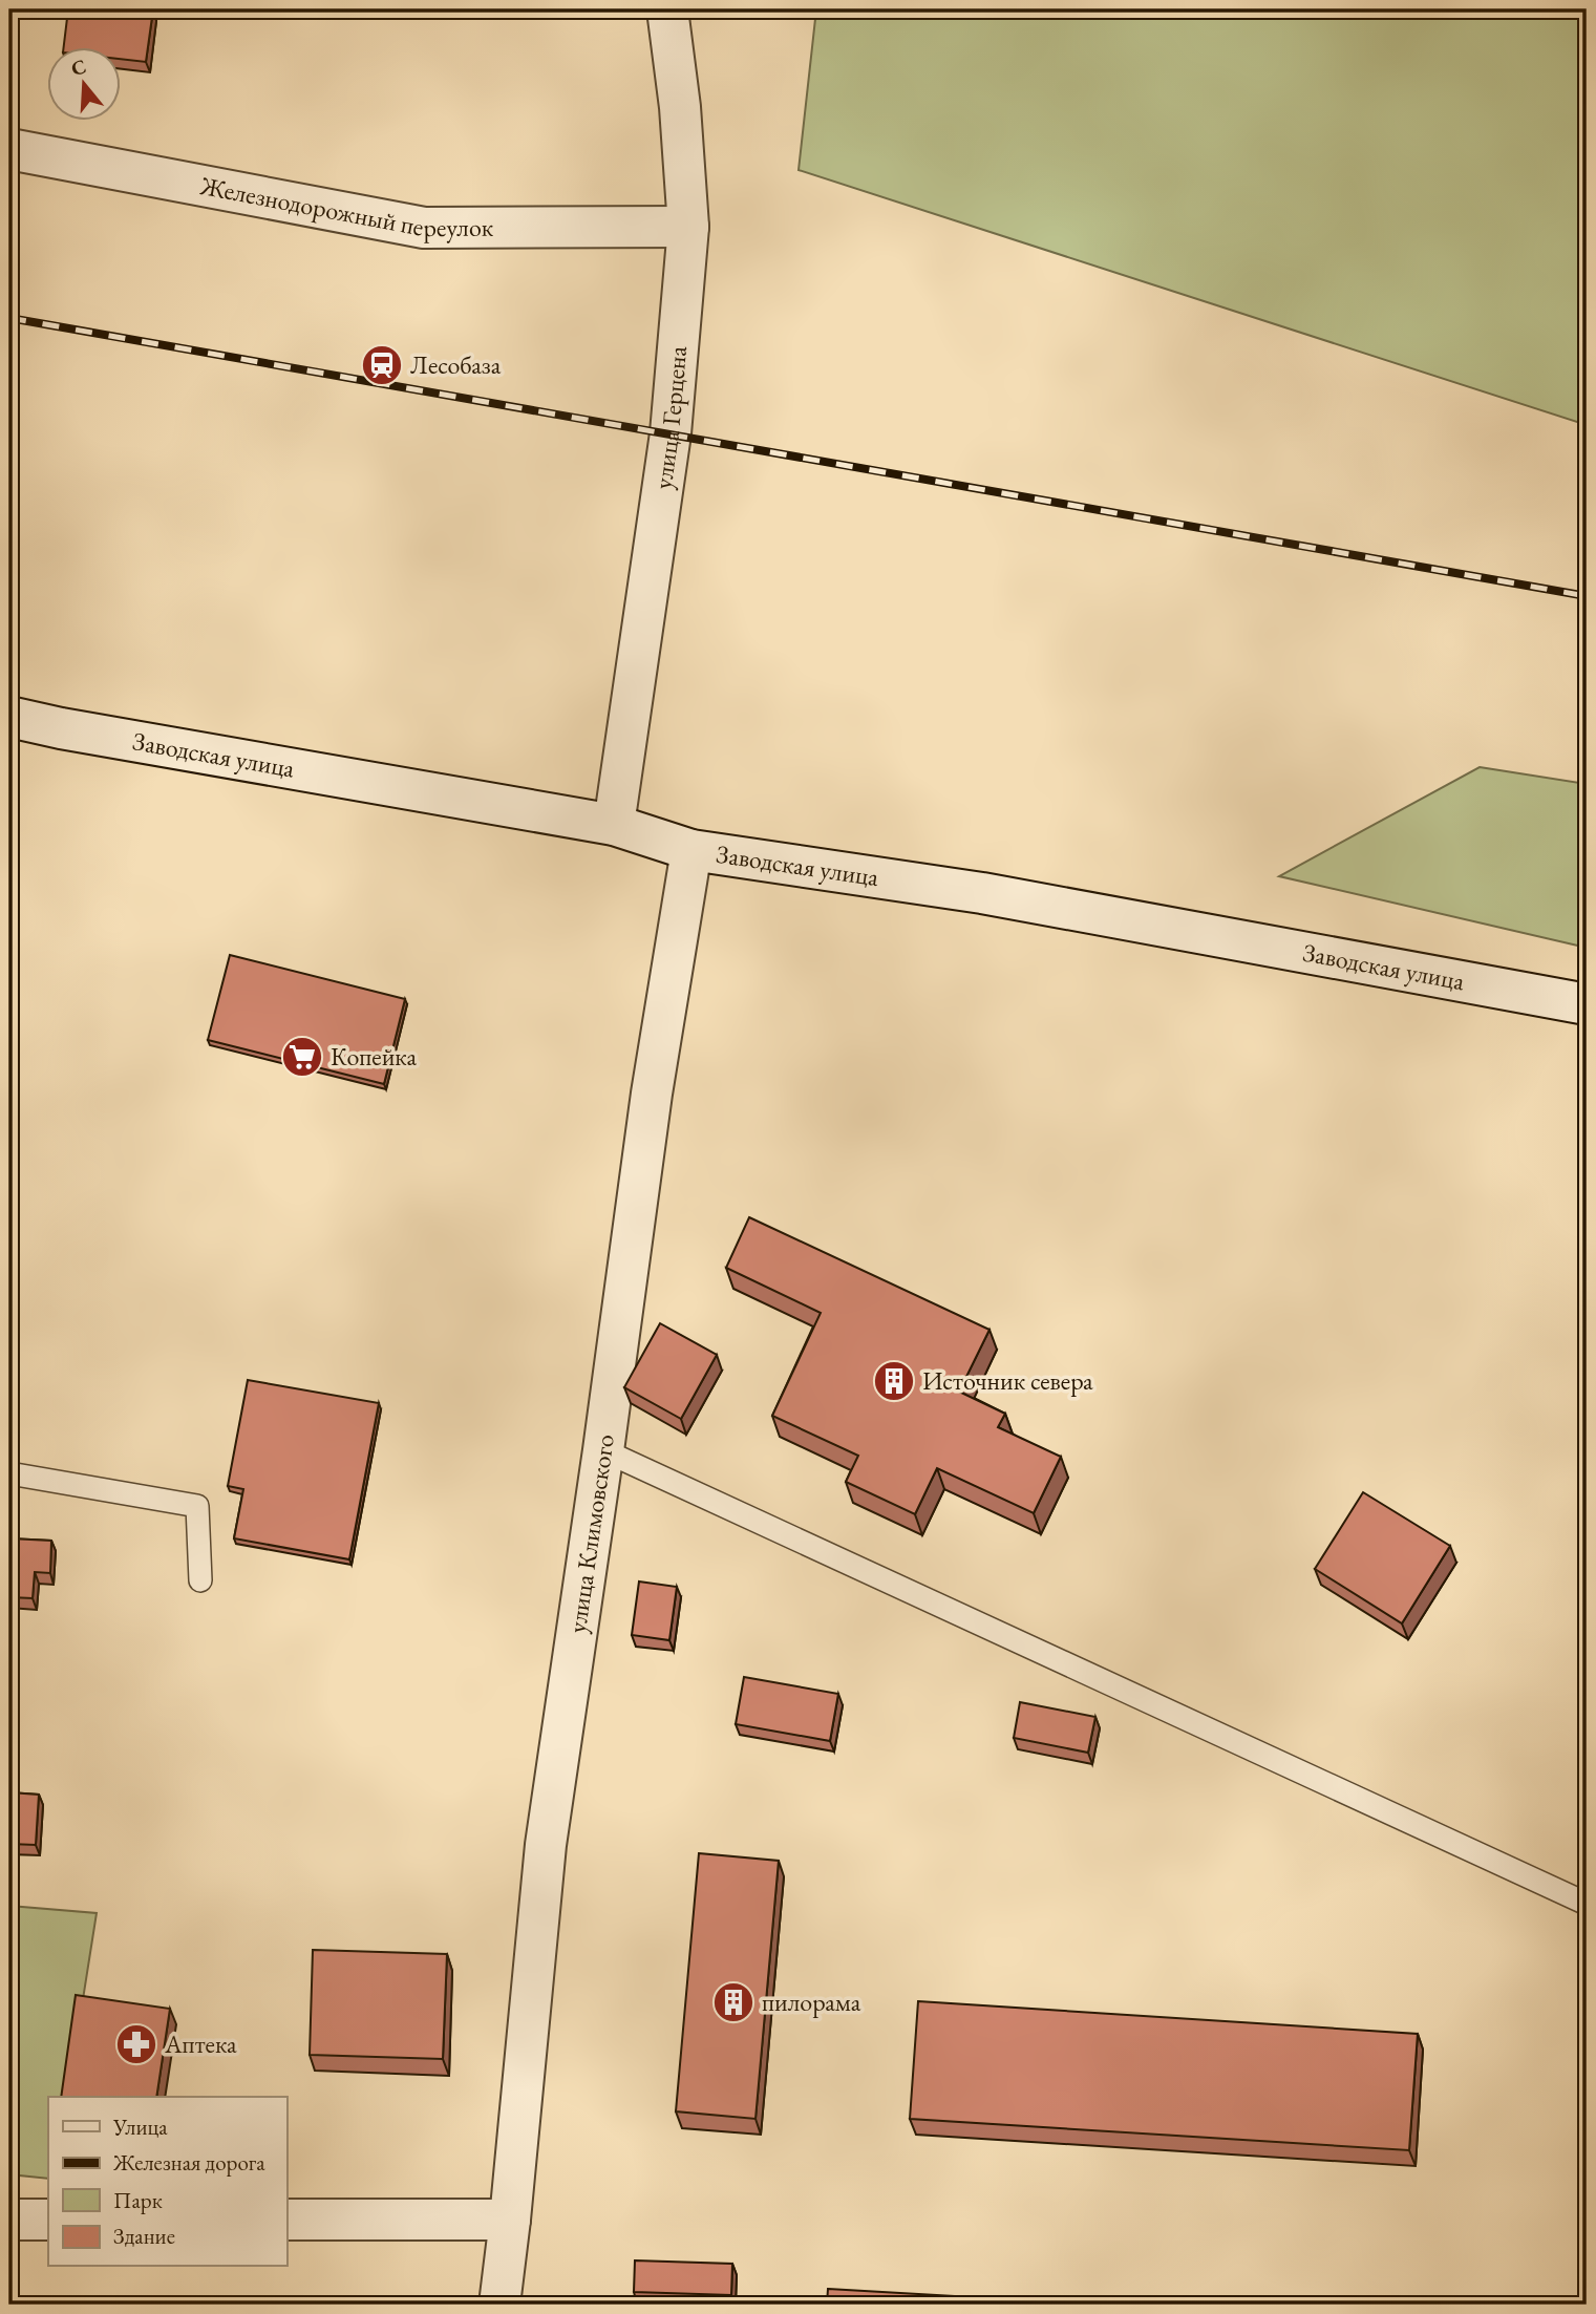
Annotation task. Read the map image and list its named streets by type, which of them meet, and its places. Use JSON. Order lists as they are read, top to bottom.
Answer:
{
  "streets": {
    "street": [
      "Железнодорожный переулок",
      "улица Герцена",
      "Заводская улица",
      "улица Климовского"
    ]
  },
  "crossings": [
    ["Железнодорожный переулок", "улица Герцена"],
    ["улица Герцена", "Заводская улица"],
    ["Заводская улица", "улица Климовского"]
  ],
  "places": {
    "station": ["Лесобаза"],
    "supermarket": ["Копейка"],
    "building": ["Источник севера", "пилорама"],
    "pharmacy": ["Аптека"]
  },
  "legend": [
    "Улица",
    "Железная дорога",
    "Парк",
    "Здание"
  ],
  "north": "top"
}
